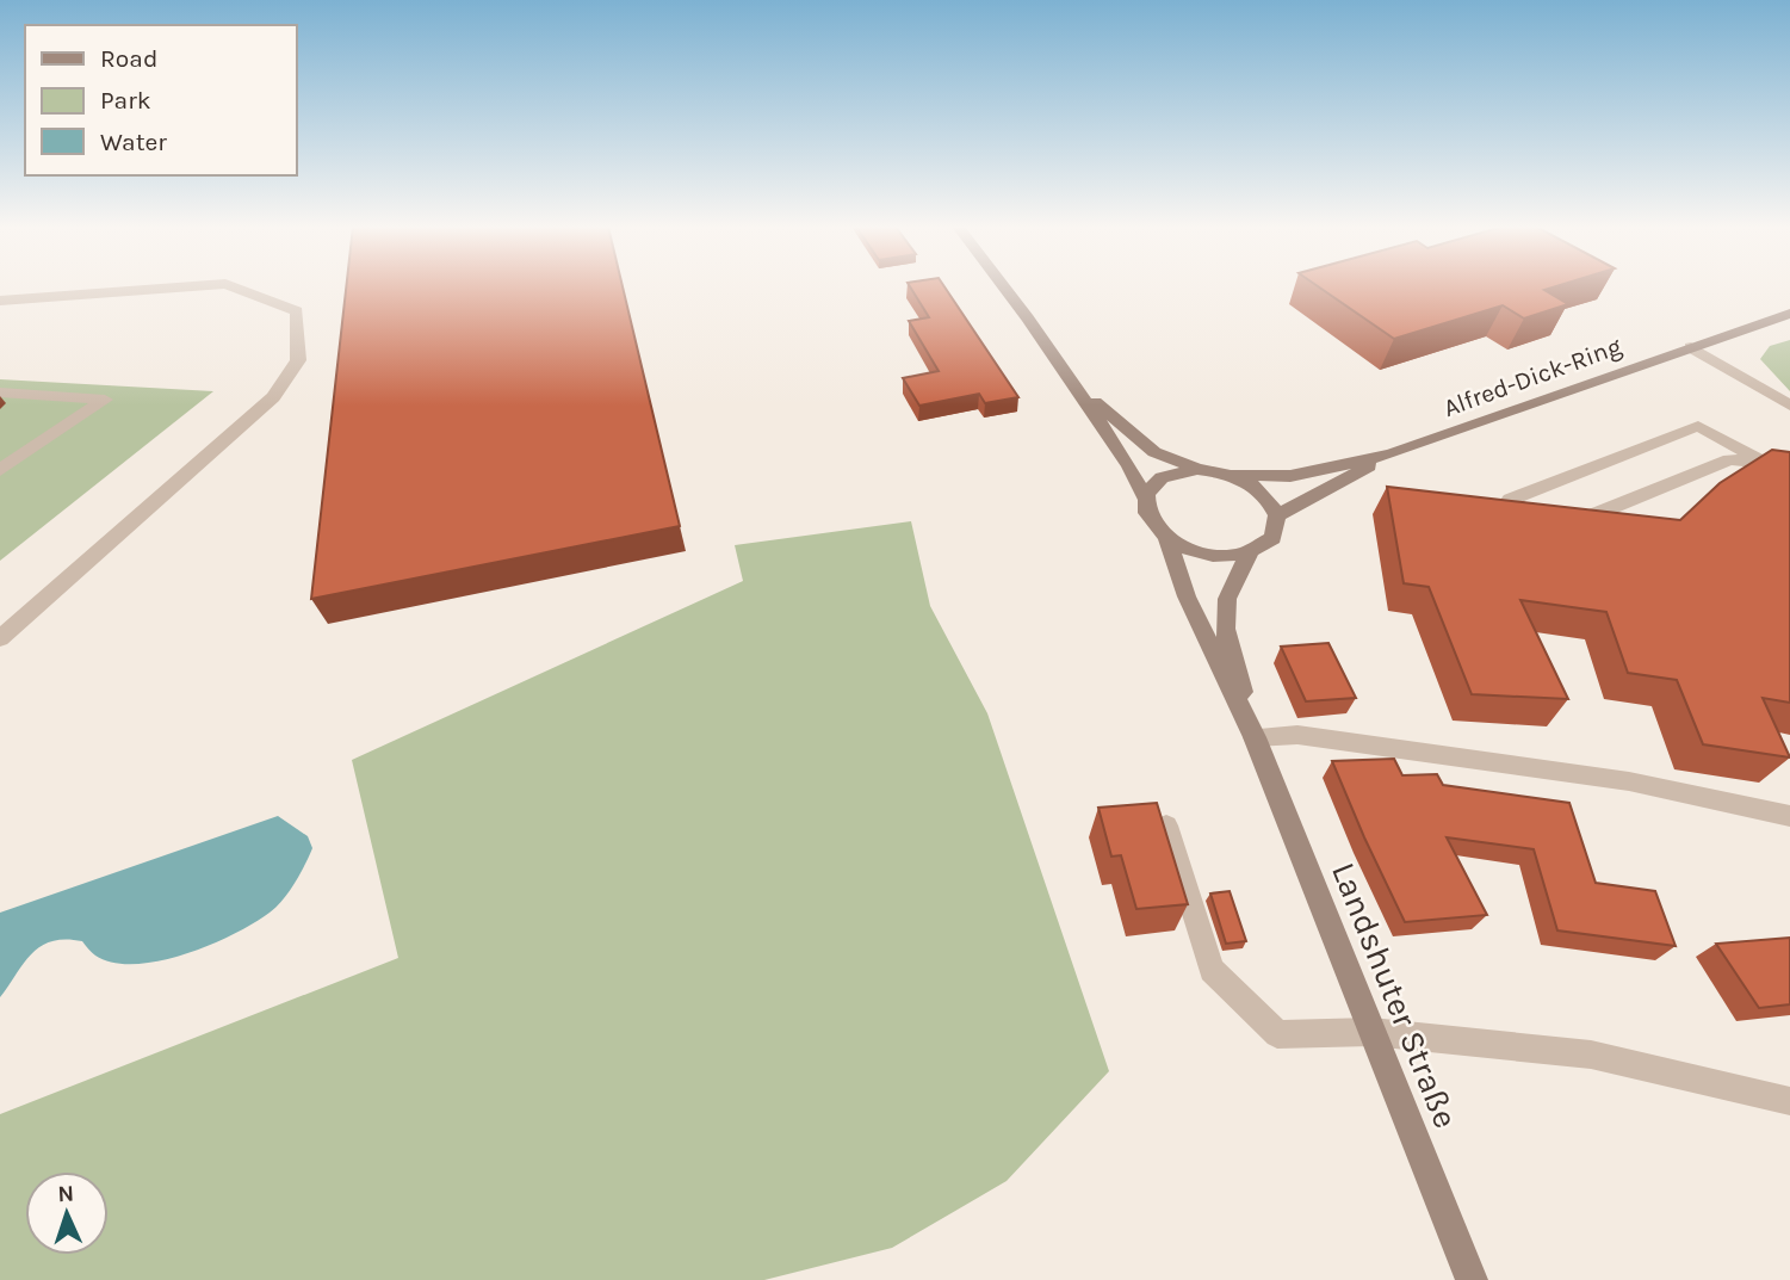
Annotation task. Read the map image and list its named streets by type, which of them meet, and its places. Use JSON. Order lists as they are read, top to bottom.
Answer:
{
  "streets": {
    "main road": ["Alfred-Dick-Ring", "Landshuter Straße"]
  },
  "crossings": [
    ["Alfred-Dick-Ring", "Landshuter Straße"]
  ],
  "legend": ["Road", "Park", "Water"],
  "north": "top"
}
